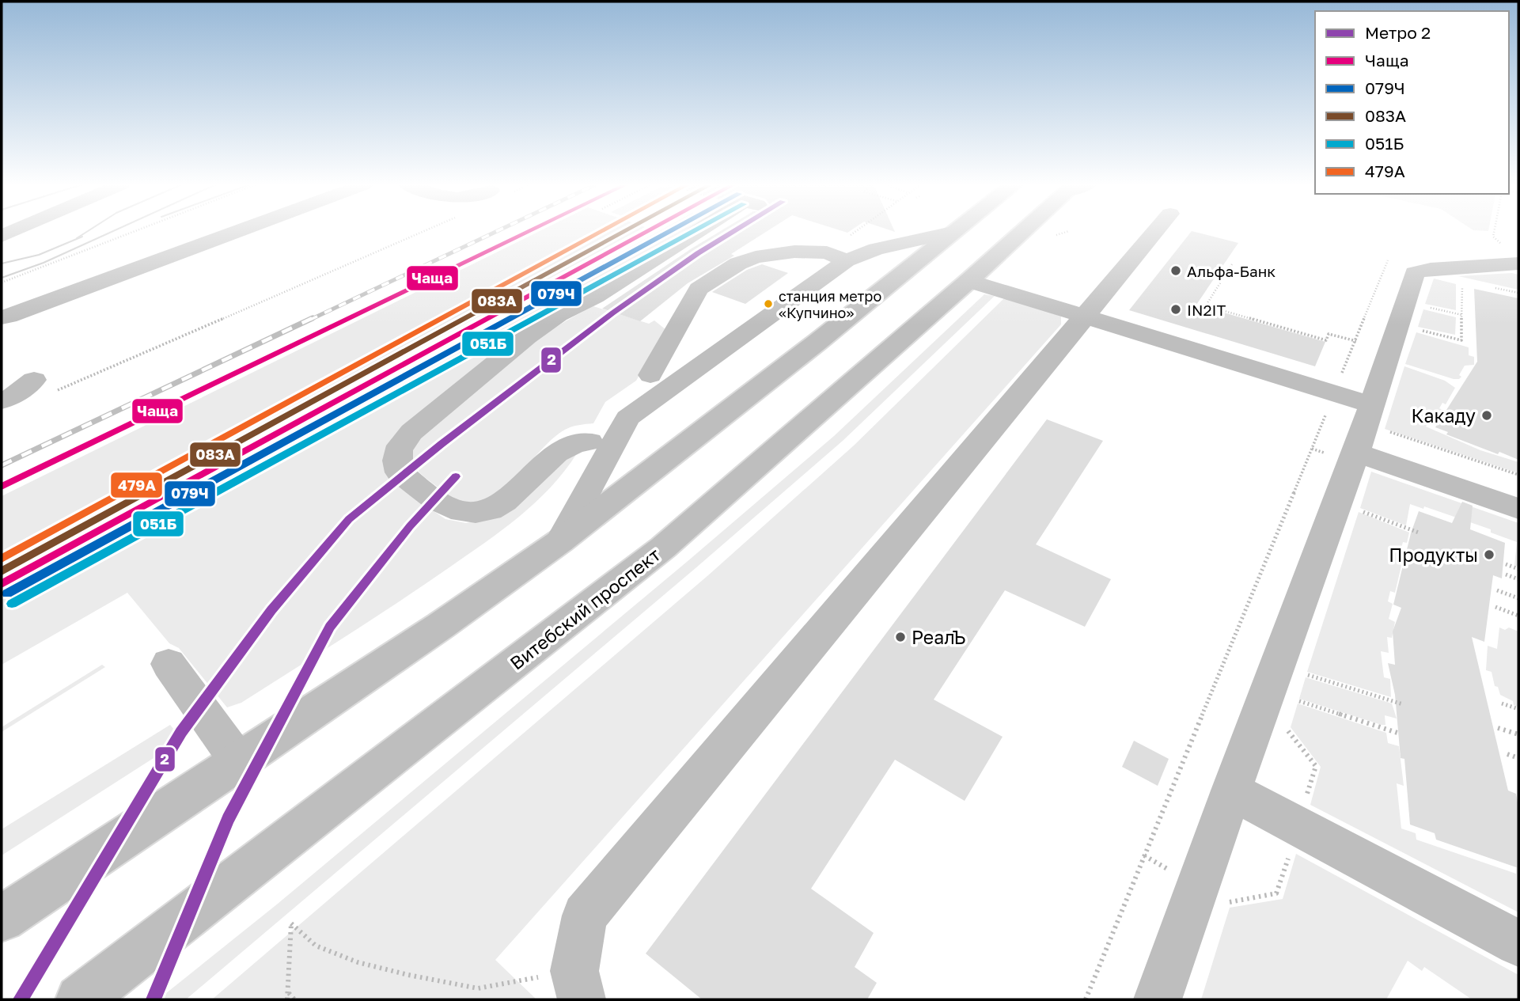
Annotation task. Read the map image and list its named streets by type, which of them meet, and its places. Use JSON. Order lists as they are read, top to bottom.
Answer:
{
  "streets": {
    "main road": ["Витебский проспект"]
  },
  "places": [
    "Альфа-Банк",
    "станция метро «Купчино»",
    "IN2IT",
    "Какаду",
    "Продукты",
    "РеалЪ"
  ],
  "lines": [
    "metro line 2",
    "transit line Чаща",
    "transit line 079Ч",
    "transit line 083А",
    "transit line 051Б",
    "transit line 479А"
  ],
  "legend": [
    "Метро 2",
    "Чаща",
    "079Ч",
    "083А",
    "051Б",
    "479А"
  ]
}
